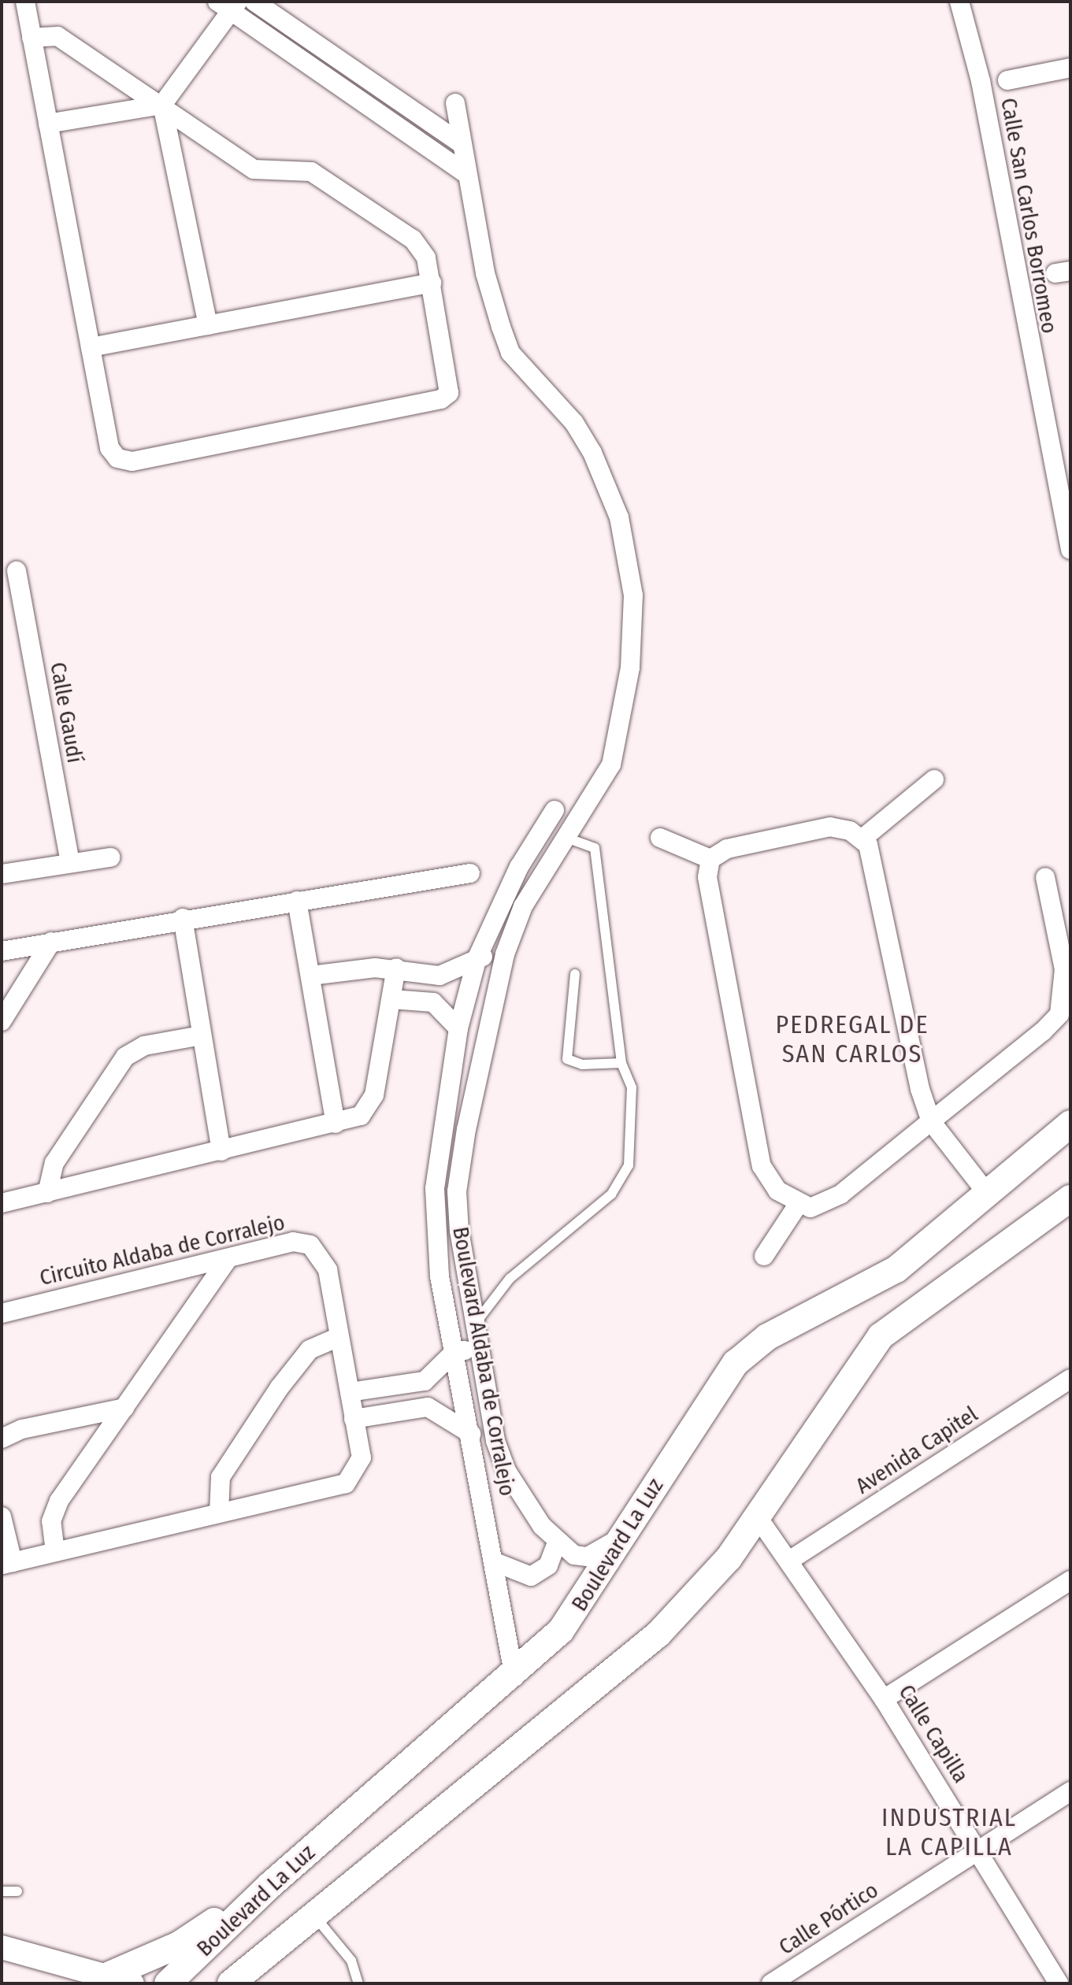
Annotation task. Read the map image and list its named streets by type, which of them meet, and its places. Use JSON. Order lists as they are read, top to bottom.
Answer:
{
  "streets": {
    "main road": ["Boulevard La Luz"],
    "street": [
      "Calle San Carlos Borromeo",
      "Calle Gaudí",
      "Circuito Aldaba de Corralejo",
      "Boulevard Aldaba de Corralejo",
      "Avenida Capitel",
      "Calle Capilla",
      "Calle Pórtico"
    ]
  },
  "crossings": [
    ["Boulevard Aldaba de Corralejo", "Boulevard La Luz"],
    ["Avenida Capitel", "Calle Capilla"],
    ["Boulevard La Luz", "Calle Capilla"],
    ["Calle Capilla", "Calle Pórtico"]
  ],
  "districts": ["PEDREGAL DE SAN CARLOS", "INDUSTRIAL LA CAPILLA"]
}
